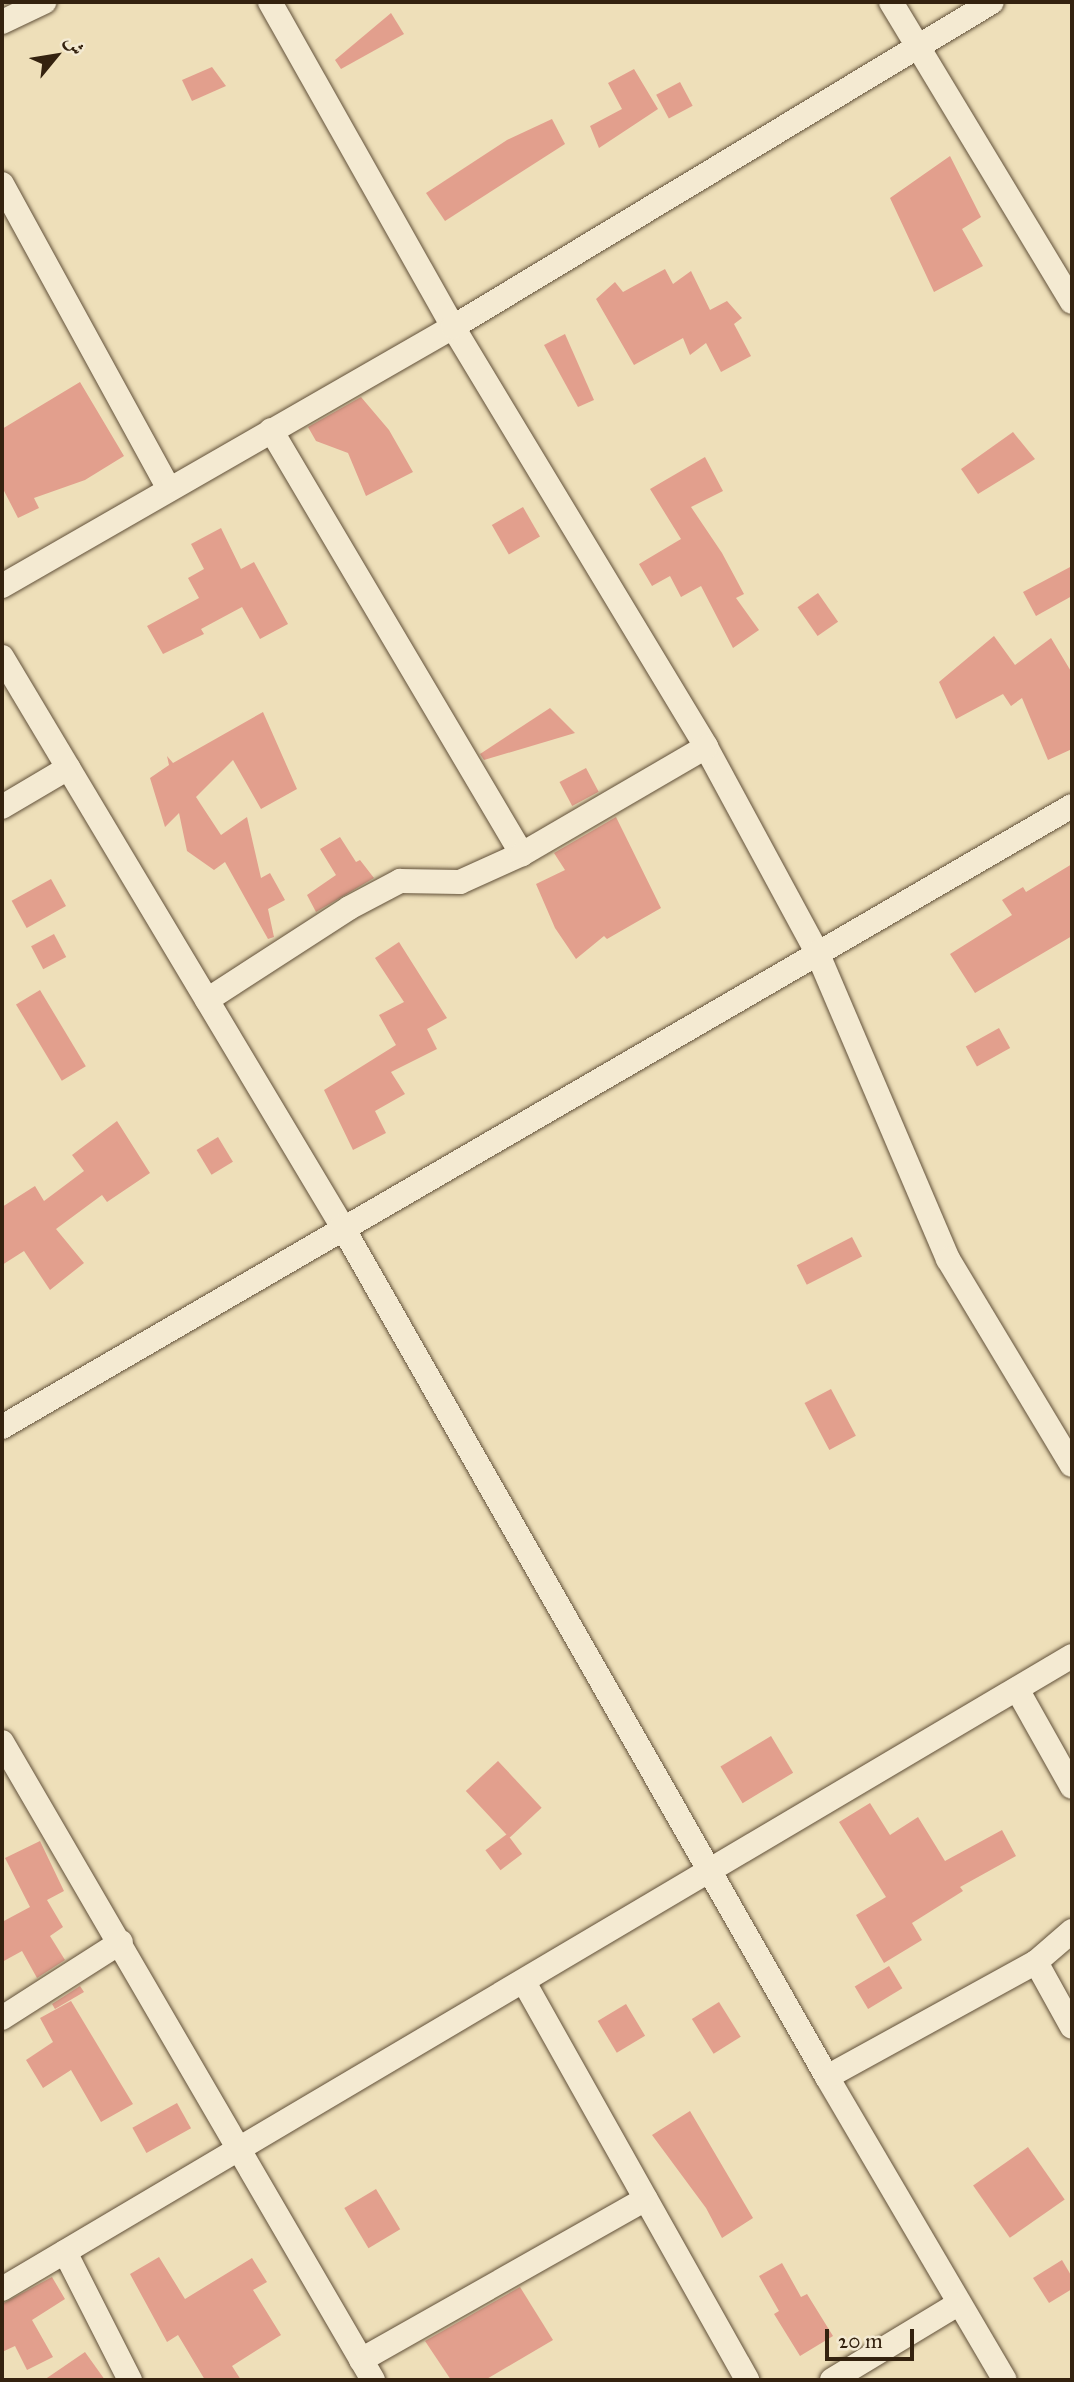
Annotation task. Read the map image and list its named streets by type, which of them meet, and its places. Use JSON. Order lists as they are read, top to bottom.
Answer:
{
  "scale_bar": "20 m",
  "north": "top right"
}
